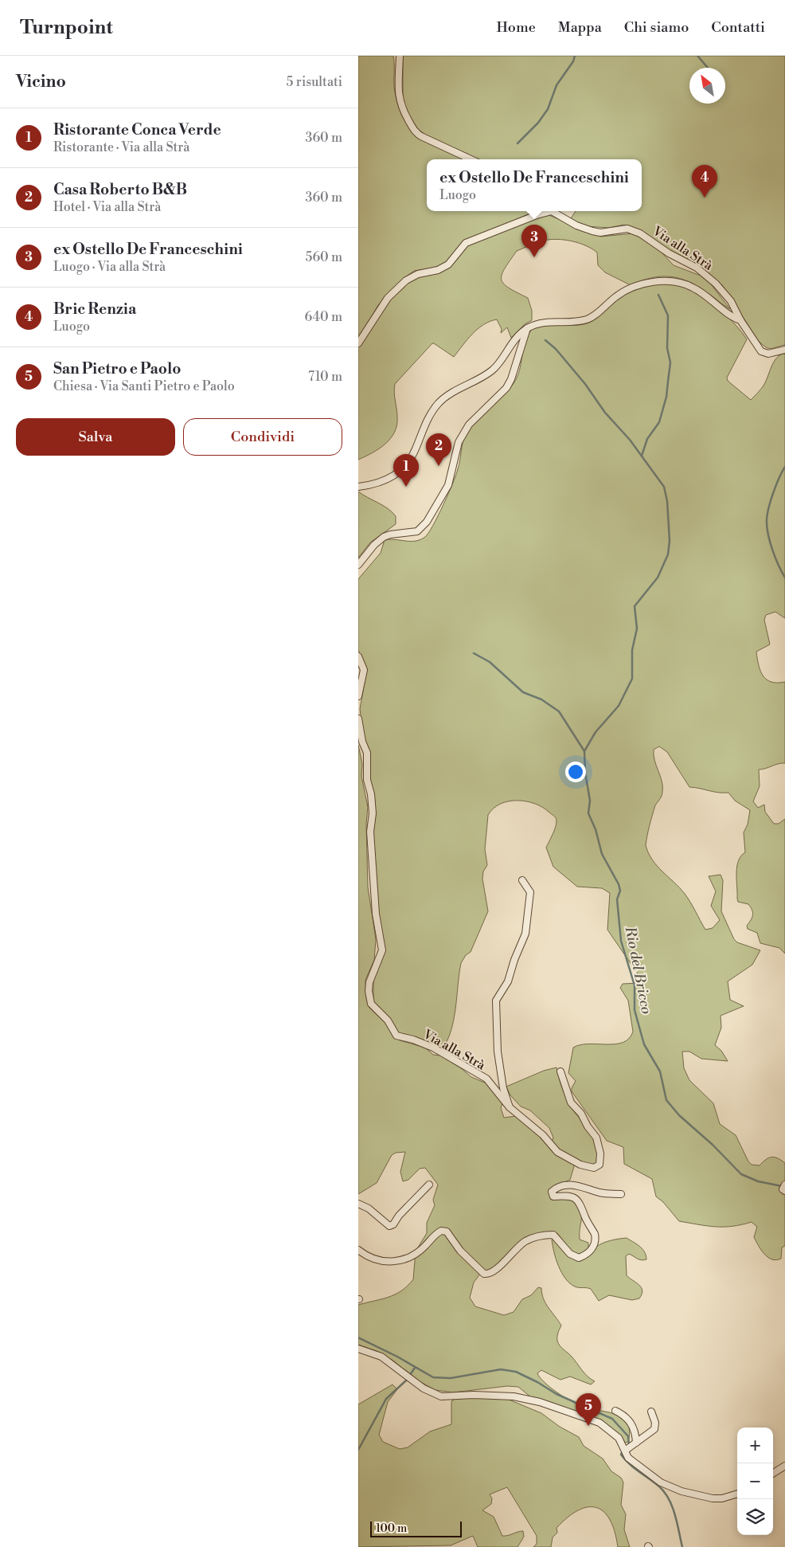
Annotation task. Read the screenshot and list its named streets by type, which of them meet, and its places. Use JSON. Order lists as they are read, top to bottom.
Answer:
{
  "streets": {
    "street": ["Via alla Strà"]
  },
  "water": ["Rio del Bricco"],
  "scale_bar": "100 m",
  "north": "top left",
  "page": {
    "header": "Turnpoint",
    "nav": [
      "Home",
      "Mappa",
      "Chi siamo",
      "Contatti"
    ],
    "heading": ["Vicino", "5 risultati"],
    "list": [
      {
        "mark": "1",
        "name": "Ristorante Conca Verde",
        "note": "Ristorante · Via alla Strà",
        "value": "360 m"
      },
      {
        "mark": "2",
        "name": "Casa Roberto B&B",
        "note": "Hotel · Via alla Strà",
        "value": "360 m"
      },
      {
        "mark": "3",
        "name": "ex Ostello De Franceschini",
        "note": "Luogo · Via alla Strà",
        "value": "560 m"
      },
      {
        "mark": "4",
        "name": "Bric Renzia",
        "note": "Luogo",
        "value": "640 m"
      },
      {
        "mark": "5",
        "name": "San Pietro e Paolo",
        "note": "Chiesa · Via Santi Pietro e Paolo",
        "value": "710 m"
      }
    ],
    "popup": ["ex Ostello De Franceschini", "Luogo"],
    "pins": [
      "4",
      "3",
      "2",
      "1",
      "5"
    ],
    "buttons": ["Salva", "Condividi"],
    "map_buttons": ["+", "−"],
    "scale": "100 m"
  }
}
